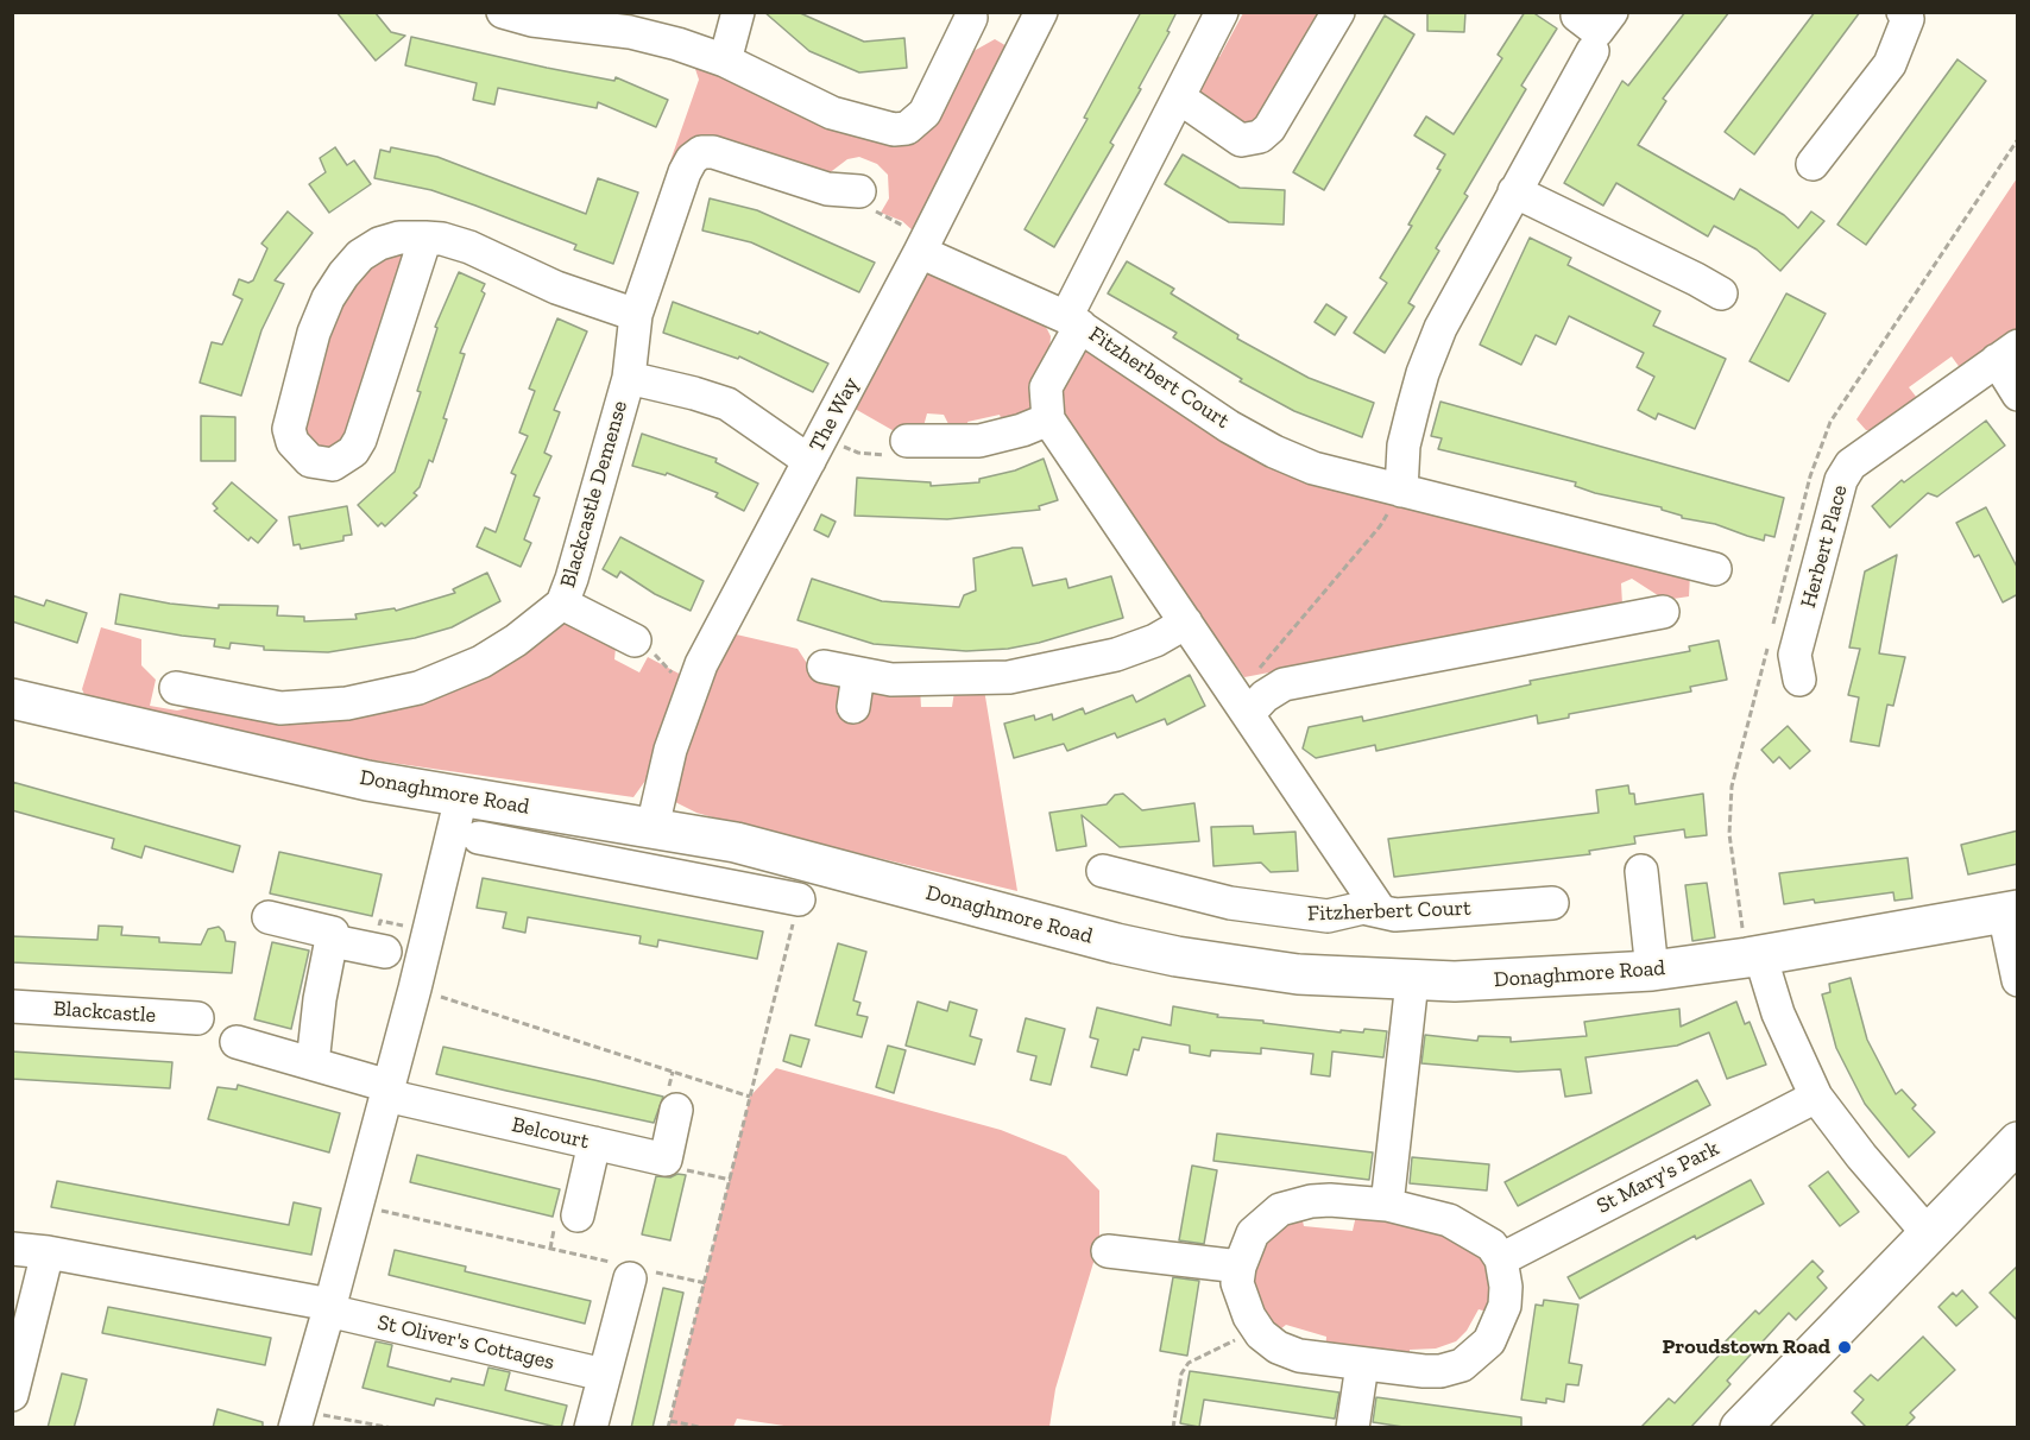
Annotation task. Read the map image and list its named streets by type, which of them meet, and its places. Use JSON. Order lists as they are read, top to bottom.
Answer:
{
  "streets": {
    "main road": ["Donaghmore Road"],
    "street": [
      "Fitzherbert Court",
      "The Way",
      "Blackcastle Demense",
      "Herbert Place",
      "Blackcastle",
      "Belcourt",
      "St Mary's Park",
      "St Oliver's Cottages"
    ]
  },
  "crossings": [
    ["Fitzherbert Court", "The Way"],
    ["The Way", "Donaghmore Road"]
  ],
  "places": ["Proudstown Road"]
}
